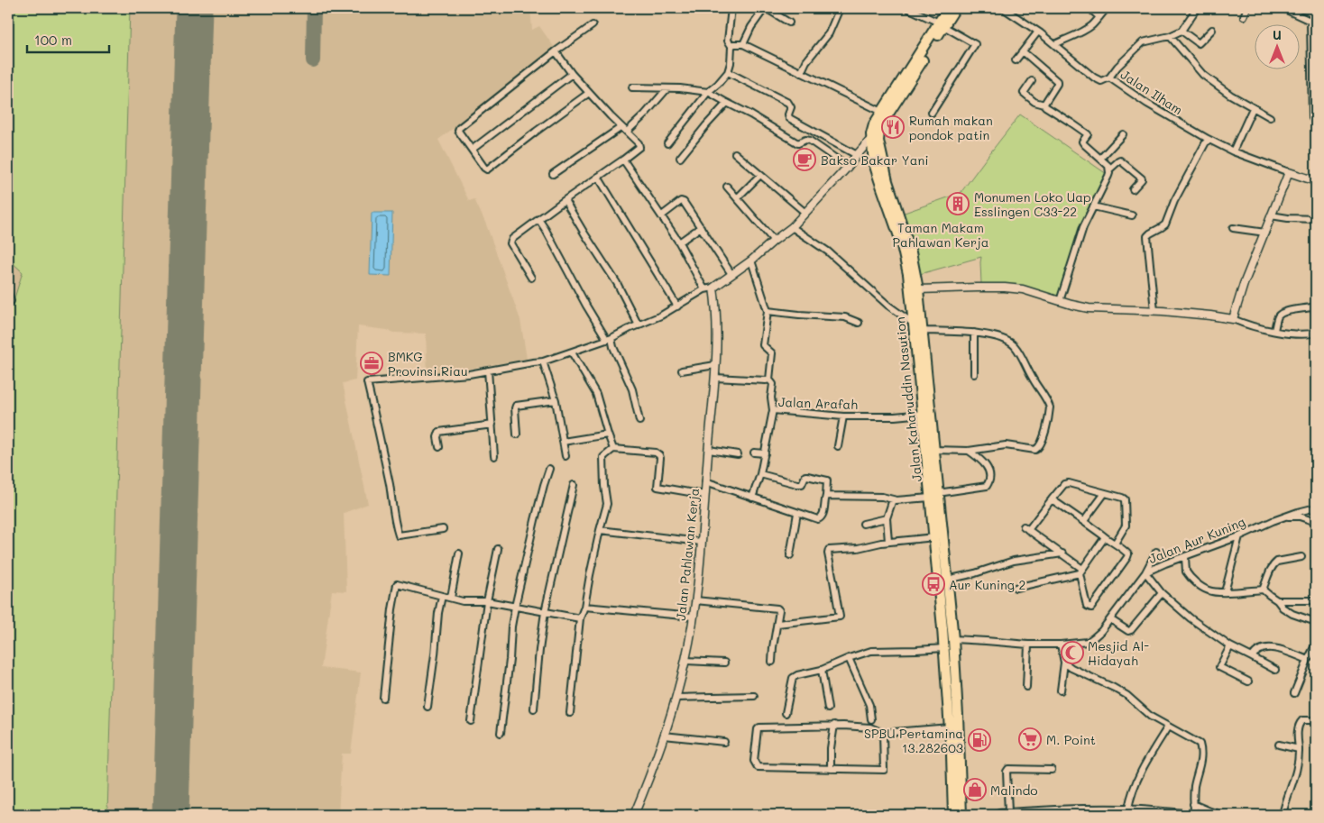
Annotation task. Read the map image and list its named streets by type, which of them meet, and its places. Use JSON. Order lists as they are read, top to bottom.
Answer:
{
  "streets": {
    "highway": ["Jalan Kaharuddin Nasution"],
    "street": [
      "Jalan Ilham",
      "Jalan Arafah",
      "Jalan Aur Kuning",
      "Jalan Pahlawan Kerja"
    ]
  },
  "crossings": [
    ["Jalan Kaharuddin Nasution", "Jalan Arafah"],
    ["Jalan Kaharuddin Nasution", "Jalan Aur Kuning"]
  ],
  "parks": ["Taman Makam Pahlawan Kerja"],
  "places": {
    "restaurant": ["Rumah makan pondok patin"],
    "cafe": ["Bakso Bakar Yani"],
    "building": ["Monumen Loko Uap Esslingen C33-22"],
    "office": ["BMKG Provinsi Riau"],
    "bus stop": ["Aur Kuning 2"],
    "mosque": ["Mesjid Al- Hidayah"],
    "supermarket": ["M. Point"],
    "fuel station": ["SPBU Pertamina 13.282603"],
    "shop": ["Malindo"]
  },
  "scale_bar": "100 m",
  "north": "top"
}
